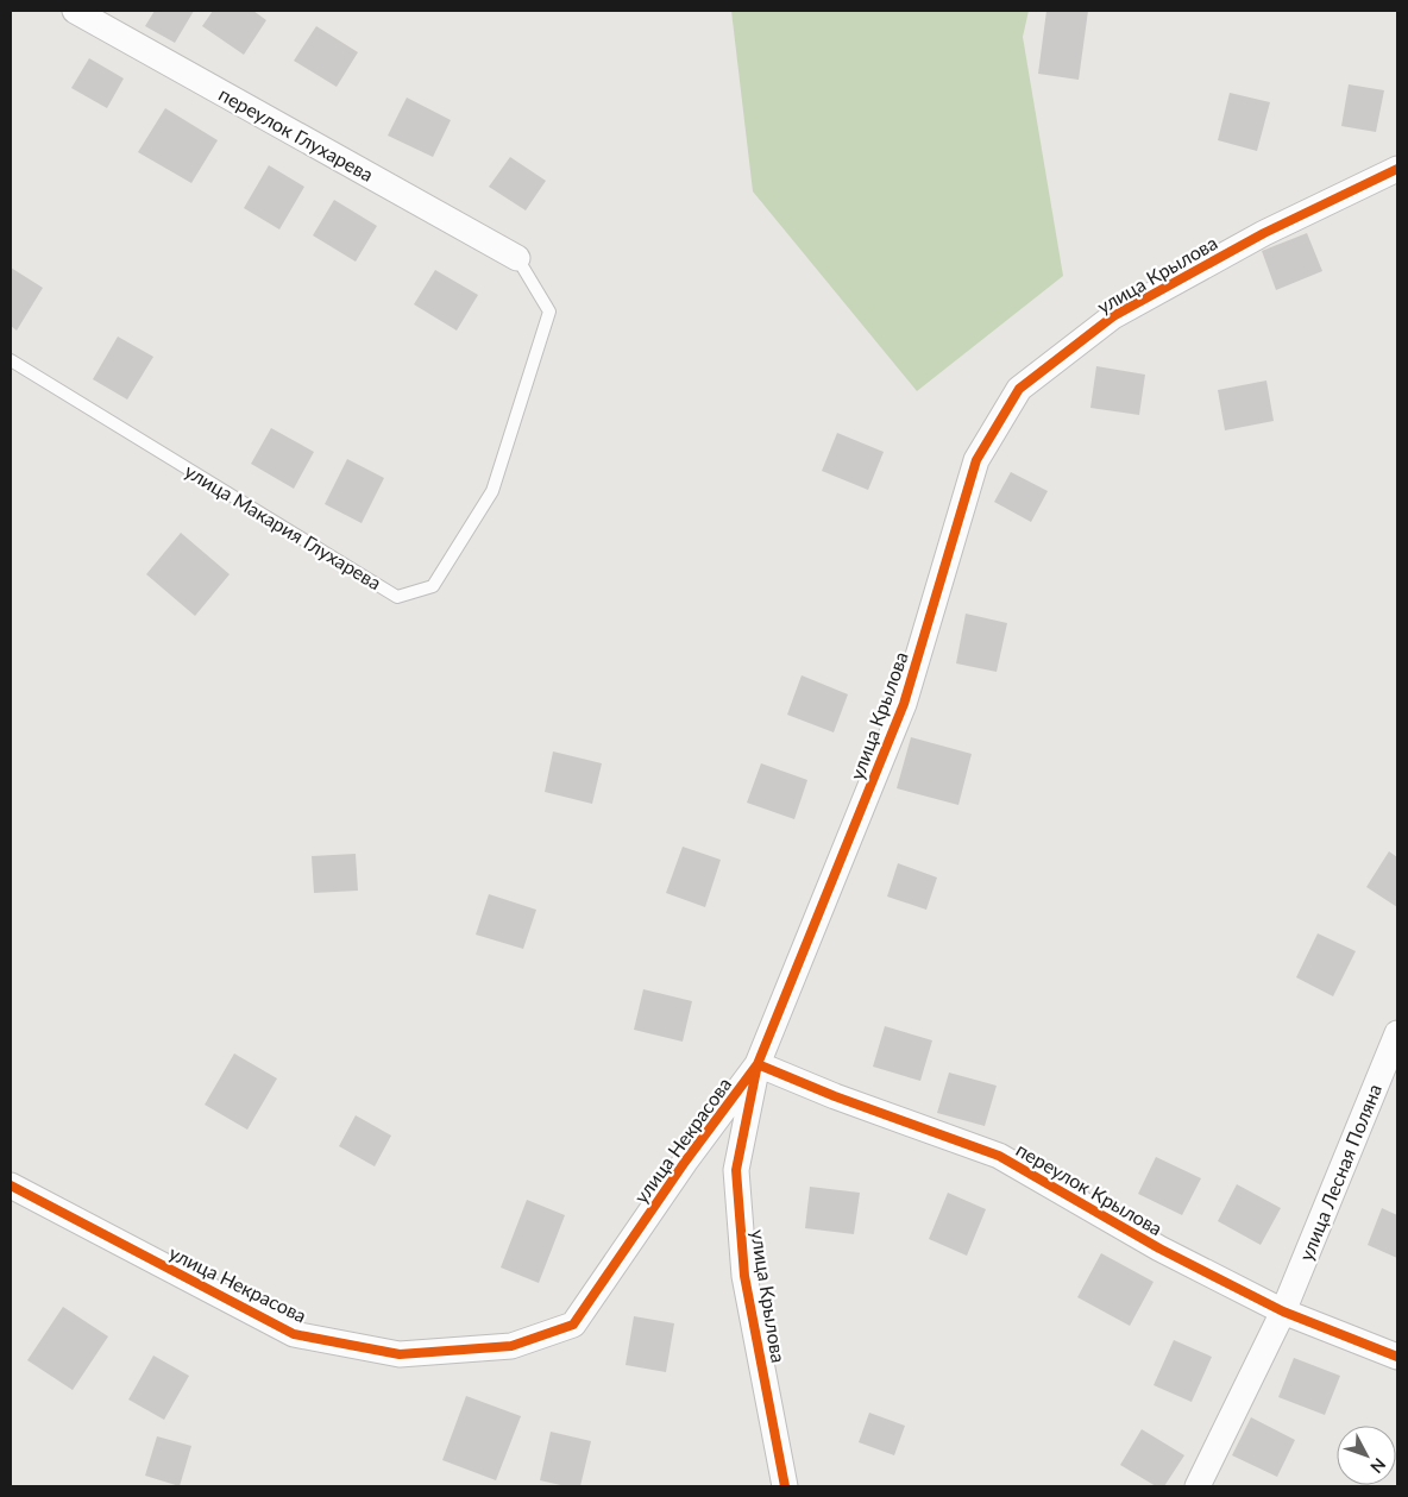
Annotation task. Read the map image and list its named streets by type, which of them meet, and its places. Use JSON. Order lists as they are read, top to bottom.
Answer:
{
  "streets": {
    "street": [
      "переулок Глухарева",
      "улица Крылова",
      "улица Некрасова",
      "улица Лесная Поляна",
      "переулок Крылова"
    ],
    "lane": ["улица Макария Глухарева"]
  },
  "crossings": [
    ["переулок Глухарева", "улица Макария Глухарева"],
    ["улица Крылова", "улица Некрасова"],
    ["улица Крылова", "переулок Крылова"],
    ["улица Некрасова", "переулок Крылова"],
    ["улица Лесная Поляна", "переулок Крылова"]
  ],
  "north": "bottom right"
}
